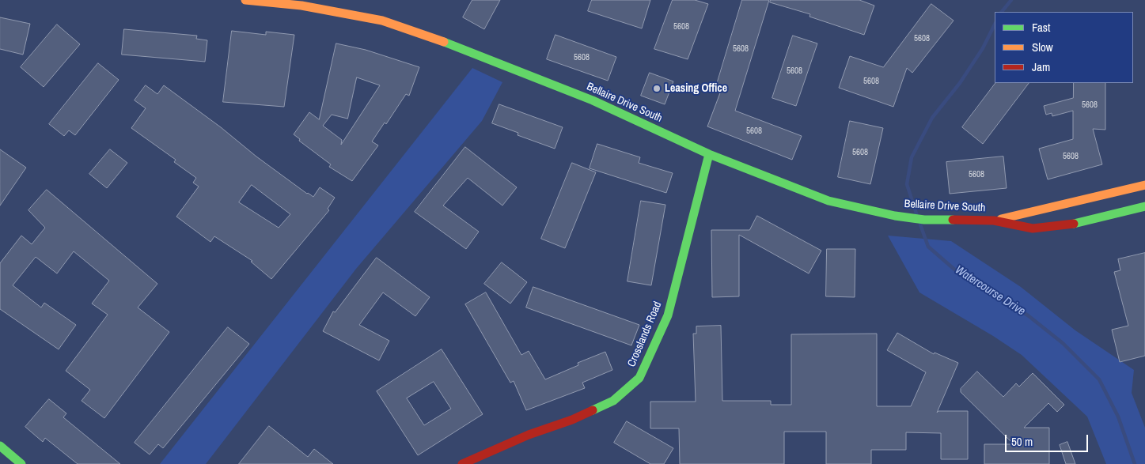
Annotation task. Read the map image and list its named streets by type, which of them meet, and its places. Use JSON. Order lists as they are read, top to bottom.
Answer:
{
  "streets": {
    "street": ["Bellaire Drive South", "Crosslands Road"]
  },
  "crossings": [
    ["Bellaire Drive South", "Crosslands Road"]
  ],
  "water": ["Watercourse Drive"],
  "places": ["Leasing Office"],
  "house_numbers": [
    "5608",
    "5608",
    "5608",
    "5608",
    "5608",
    "5608",
    "5608",
    "5608",
    "5608",
    "5608",
    "5608"
  ],
  "legend": ["Fast", "Slow", "Jam"],
  "scale_bar": "50 m"
}
